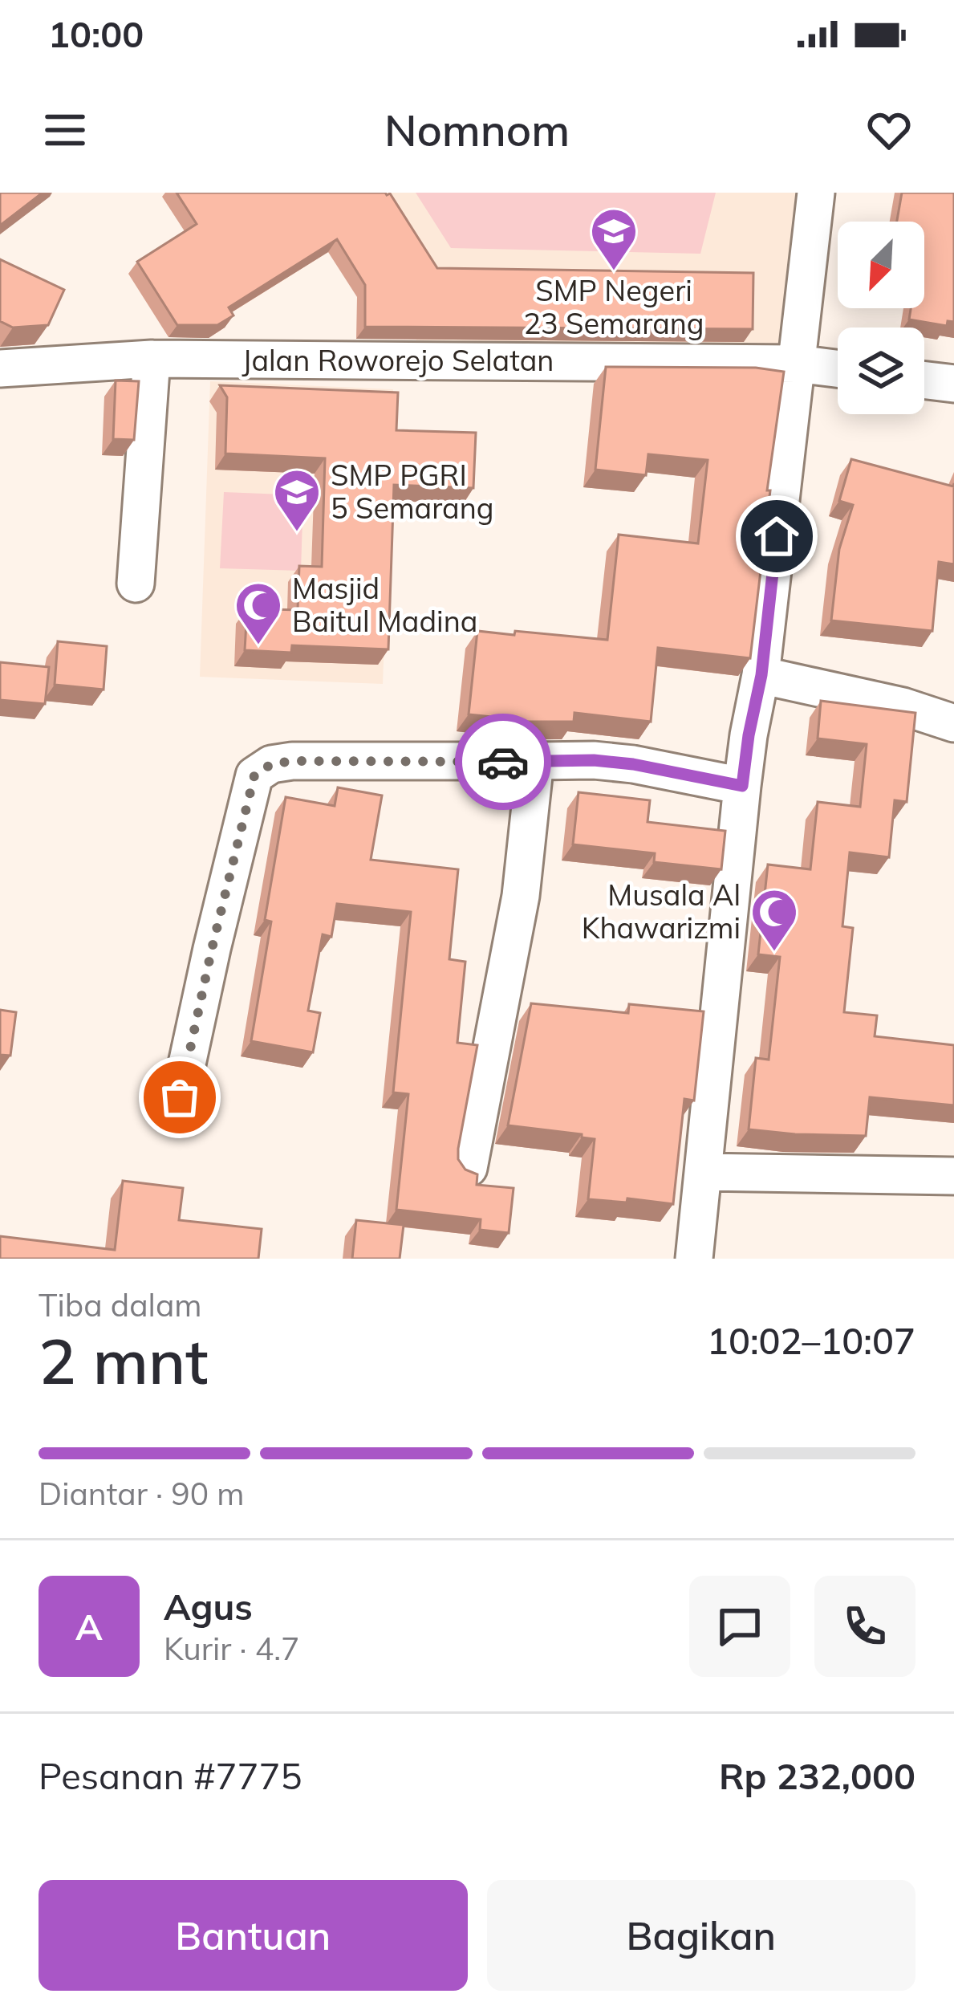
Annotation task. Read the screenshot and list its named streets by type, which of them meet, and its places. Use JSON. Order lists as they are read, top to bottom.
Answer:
{
  "streets": {
    "street": ["Jalan Roworejo Selatan"]
  },
  "places": {
    "school or university": ["SMP Negeri 23 Semarang", "SMP PGRI 5 Semarang"],
    "mosque": ["Masjid Baitul Madina", "Musala Al Khawarizmi"]
  },
  "north": "bottom left",
  "page": {
    "status": "10:00",
    "header": "Nomnom",
    "heading": ["2 mnt", "Tiba dalam", "10:02–10:07"],
    "panel": [
      "Agus",
      "Kurir · 4.7",
      "Pesanan #7775",
      "Rp 232,000"
    ],
    "bar": "Diantar · 90 m",
    "round": "A",
    "buttons": ["Bantuan", "Bagikan"]
  }
}
